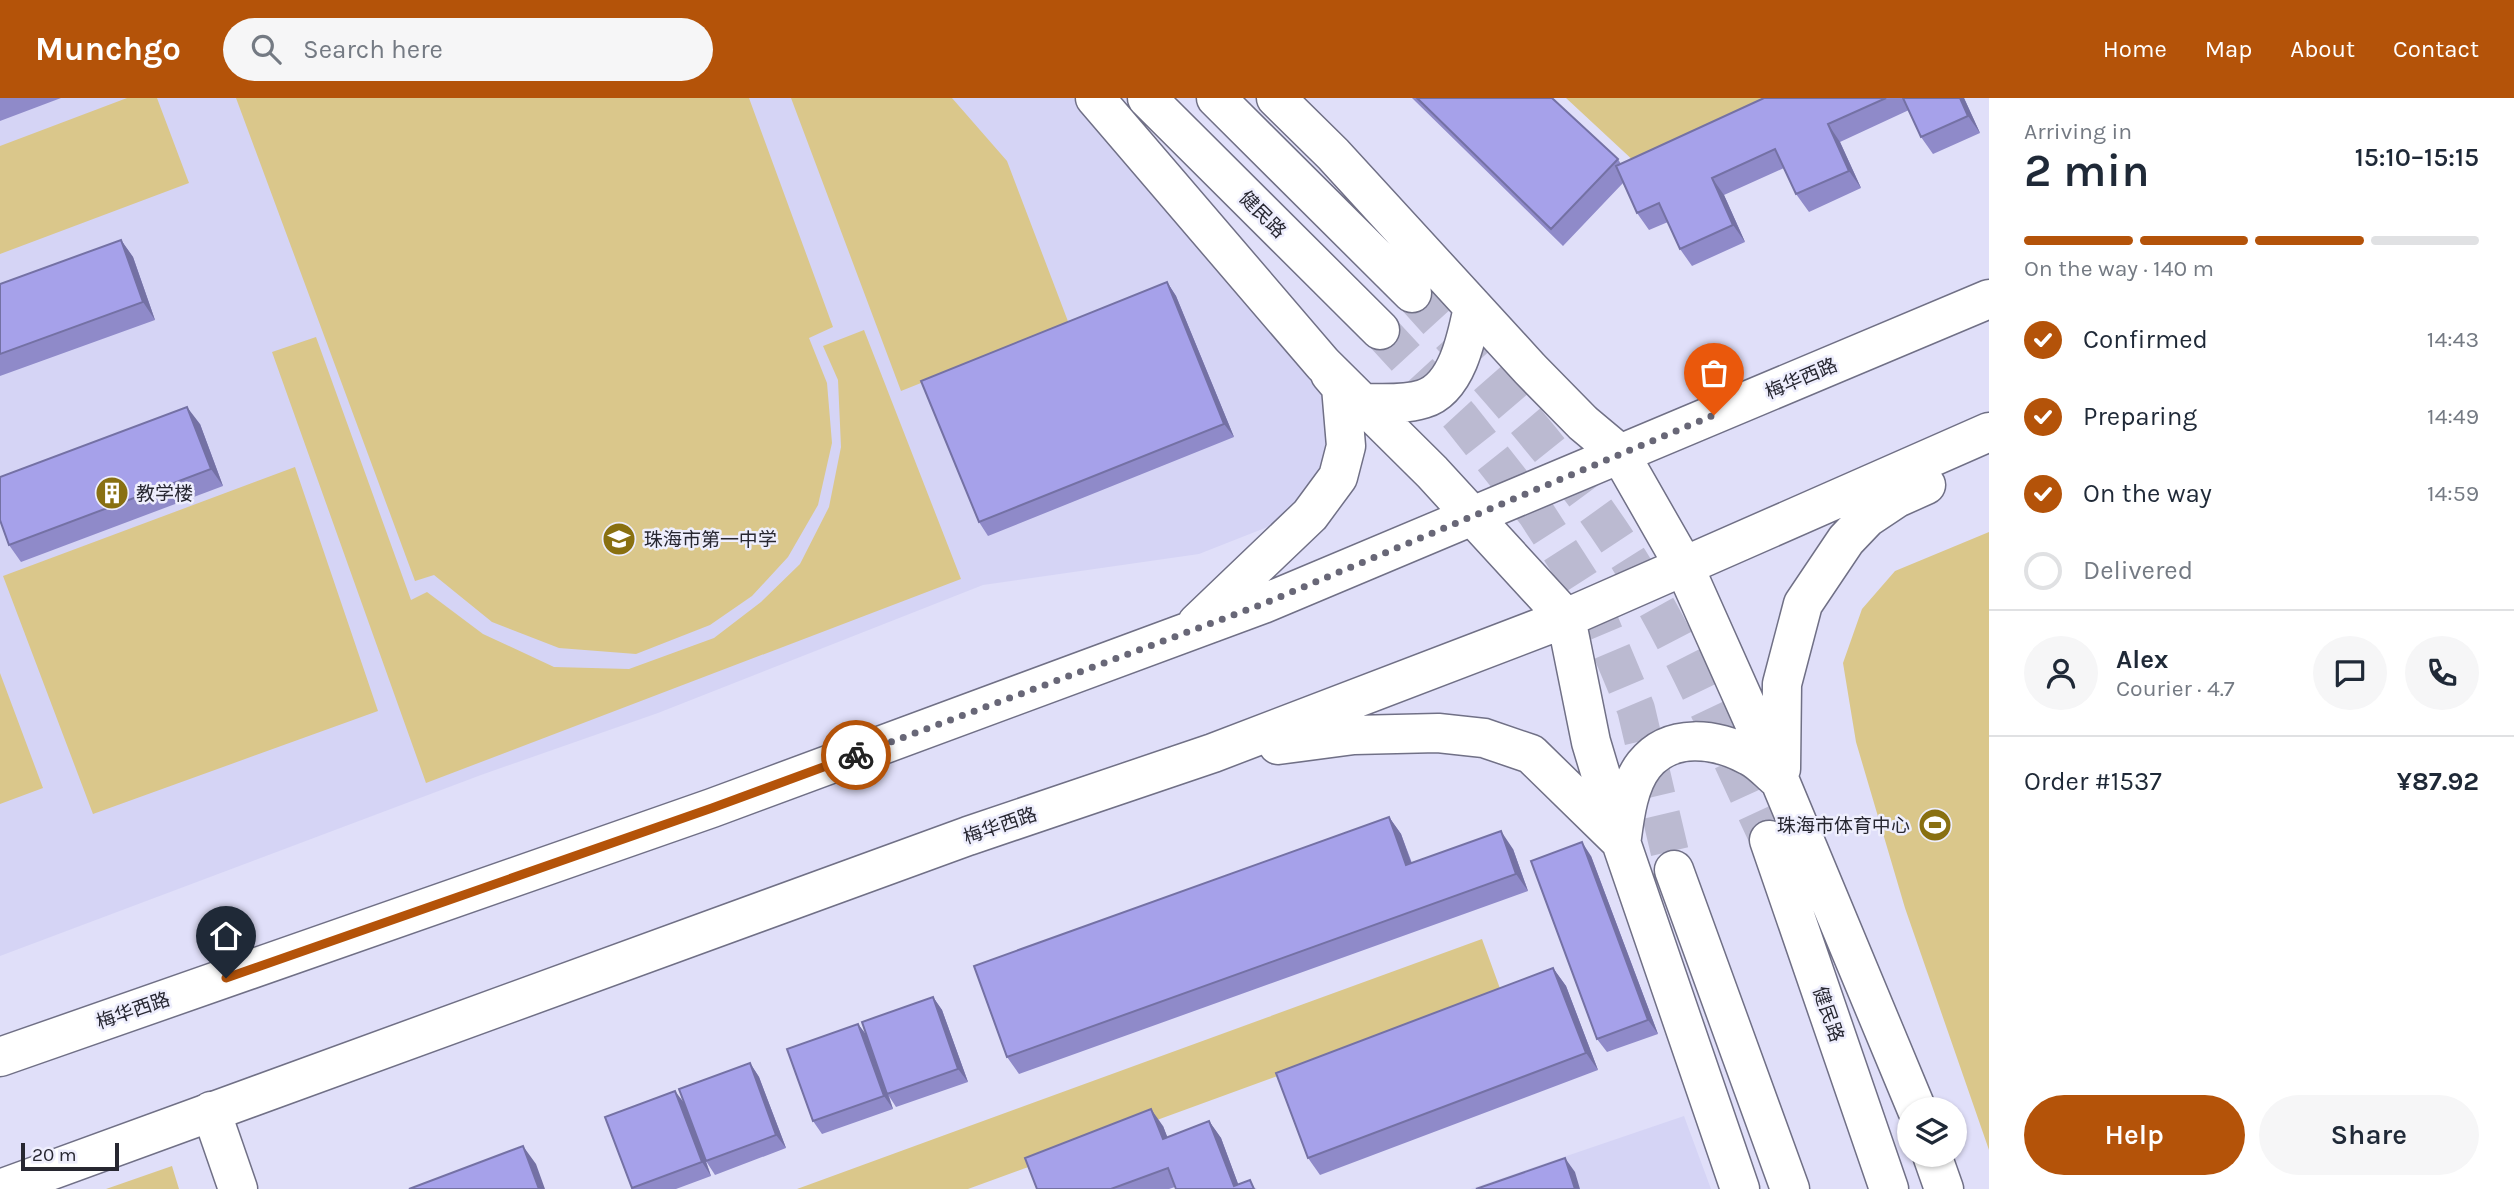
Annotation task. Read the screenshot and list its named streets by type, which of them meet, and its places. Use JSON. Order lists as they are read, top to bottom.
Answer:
{
  "streets": {
    "main road": ["健民路", "梅华西路"]
  },
  "places": {
    "building": ["教学楼"],
    "school or university": ["珠海市第一中学"],
    "sports": ["珠海市体育中心"]
  },
  "scale_bar": "20 m",
  "page": {
    "header": "Munchgo",
    "search": "Search here",
    "nav": [
      "Home",
      "Map",
      "About",
      "Contact"
    ],
    "heading": ["2 min", "Arriving in", "15:10–15:15"],
    "panel": [
      "Alex",
      "Courier · 4.7",
      "Order #1537",
      "¥87.92"
    ],
    "bar": "On the way · 140 m",
    "list": [
      ["Confirmed", "14:43"],
      ["Preparing", "14:49"],
      ["On the way", "14:59"],
      "Delivered"
    ],
    "buttons": ["Help", "Share"],
    "scale": "20 m"
  }
}
